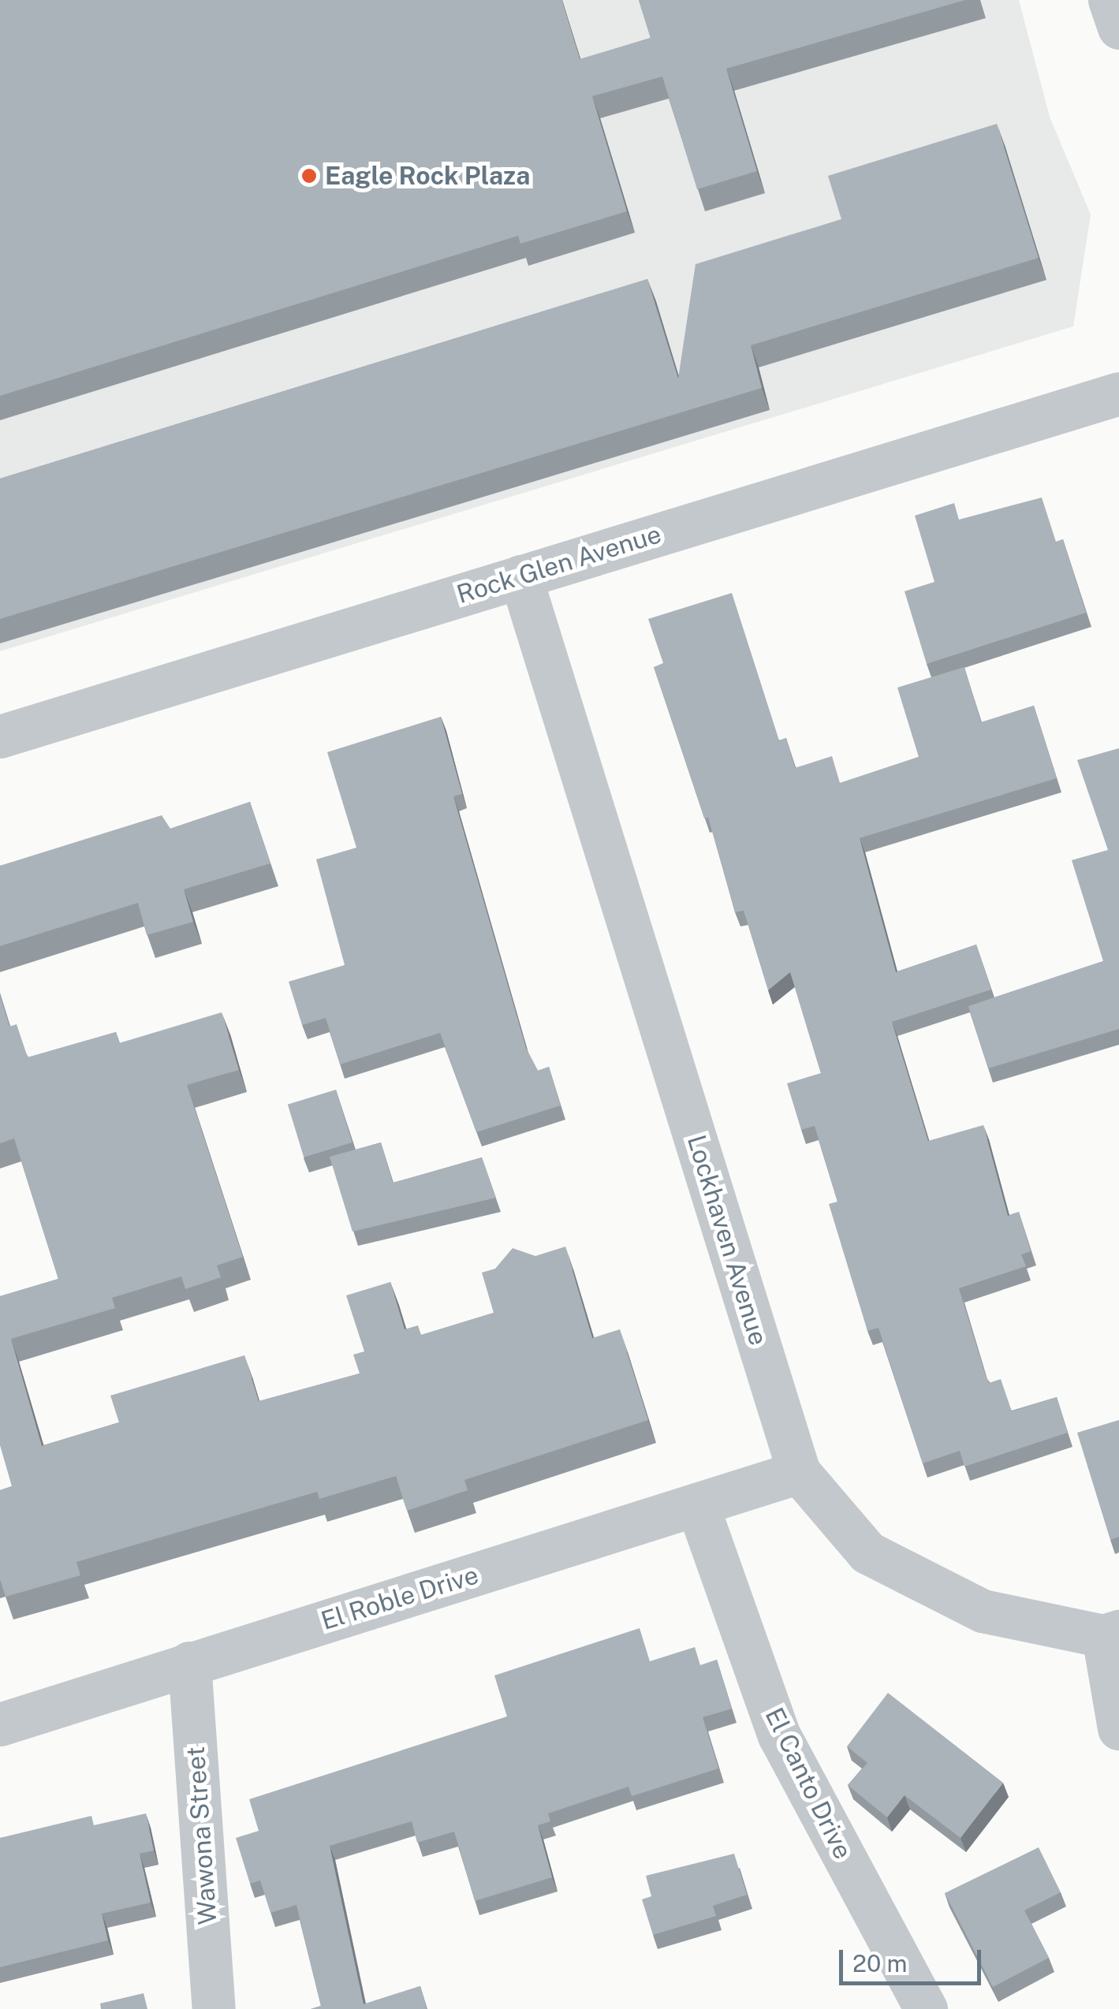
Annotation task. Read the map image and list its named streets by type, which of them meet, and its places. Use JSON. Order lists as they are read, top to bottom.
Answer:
{
  "streets": {
    "street": [
      "Rock Glen Avenue",
      "Lockhaven Avenue",
      "El Roble Drive",
      "El Canto Drive",
      "Wawona Street"
    ]
  },
  "crossings": [
    ["Rock Glen Avenue", "Lockhaven Avenue"],
    ["Lockhaven Avenue", "El Roble Drive"],
    ["El Roble Drive", "El Canto Drive"],
    ["El Roble Drive", "Wawona Street"]
  ],
  "places": ["Eagle Rock Plaza"],
  "scale_bar": "20 m"
}
